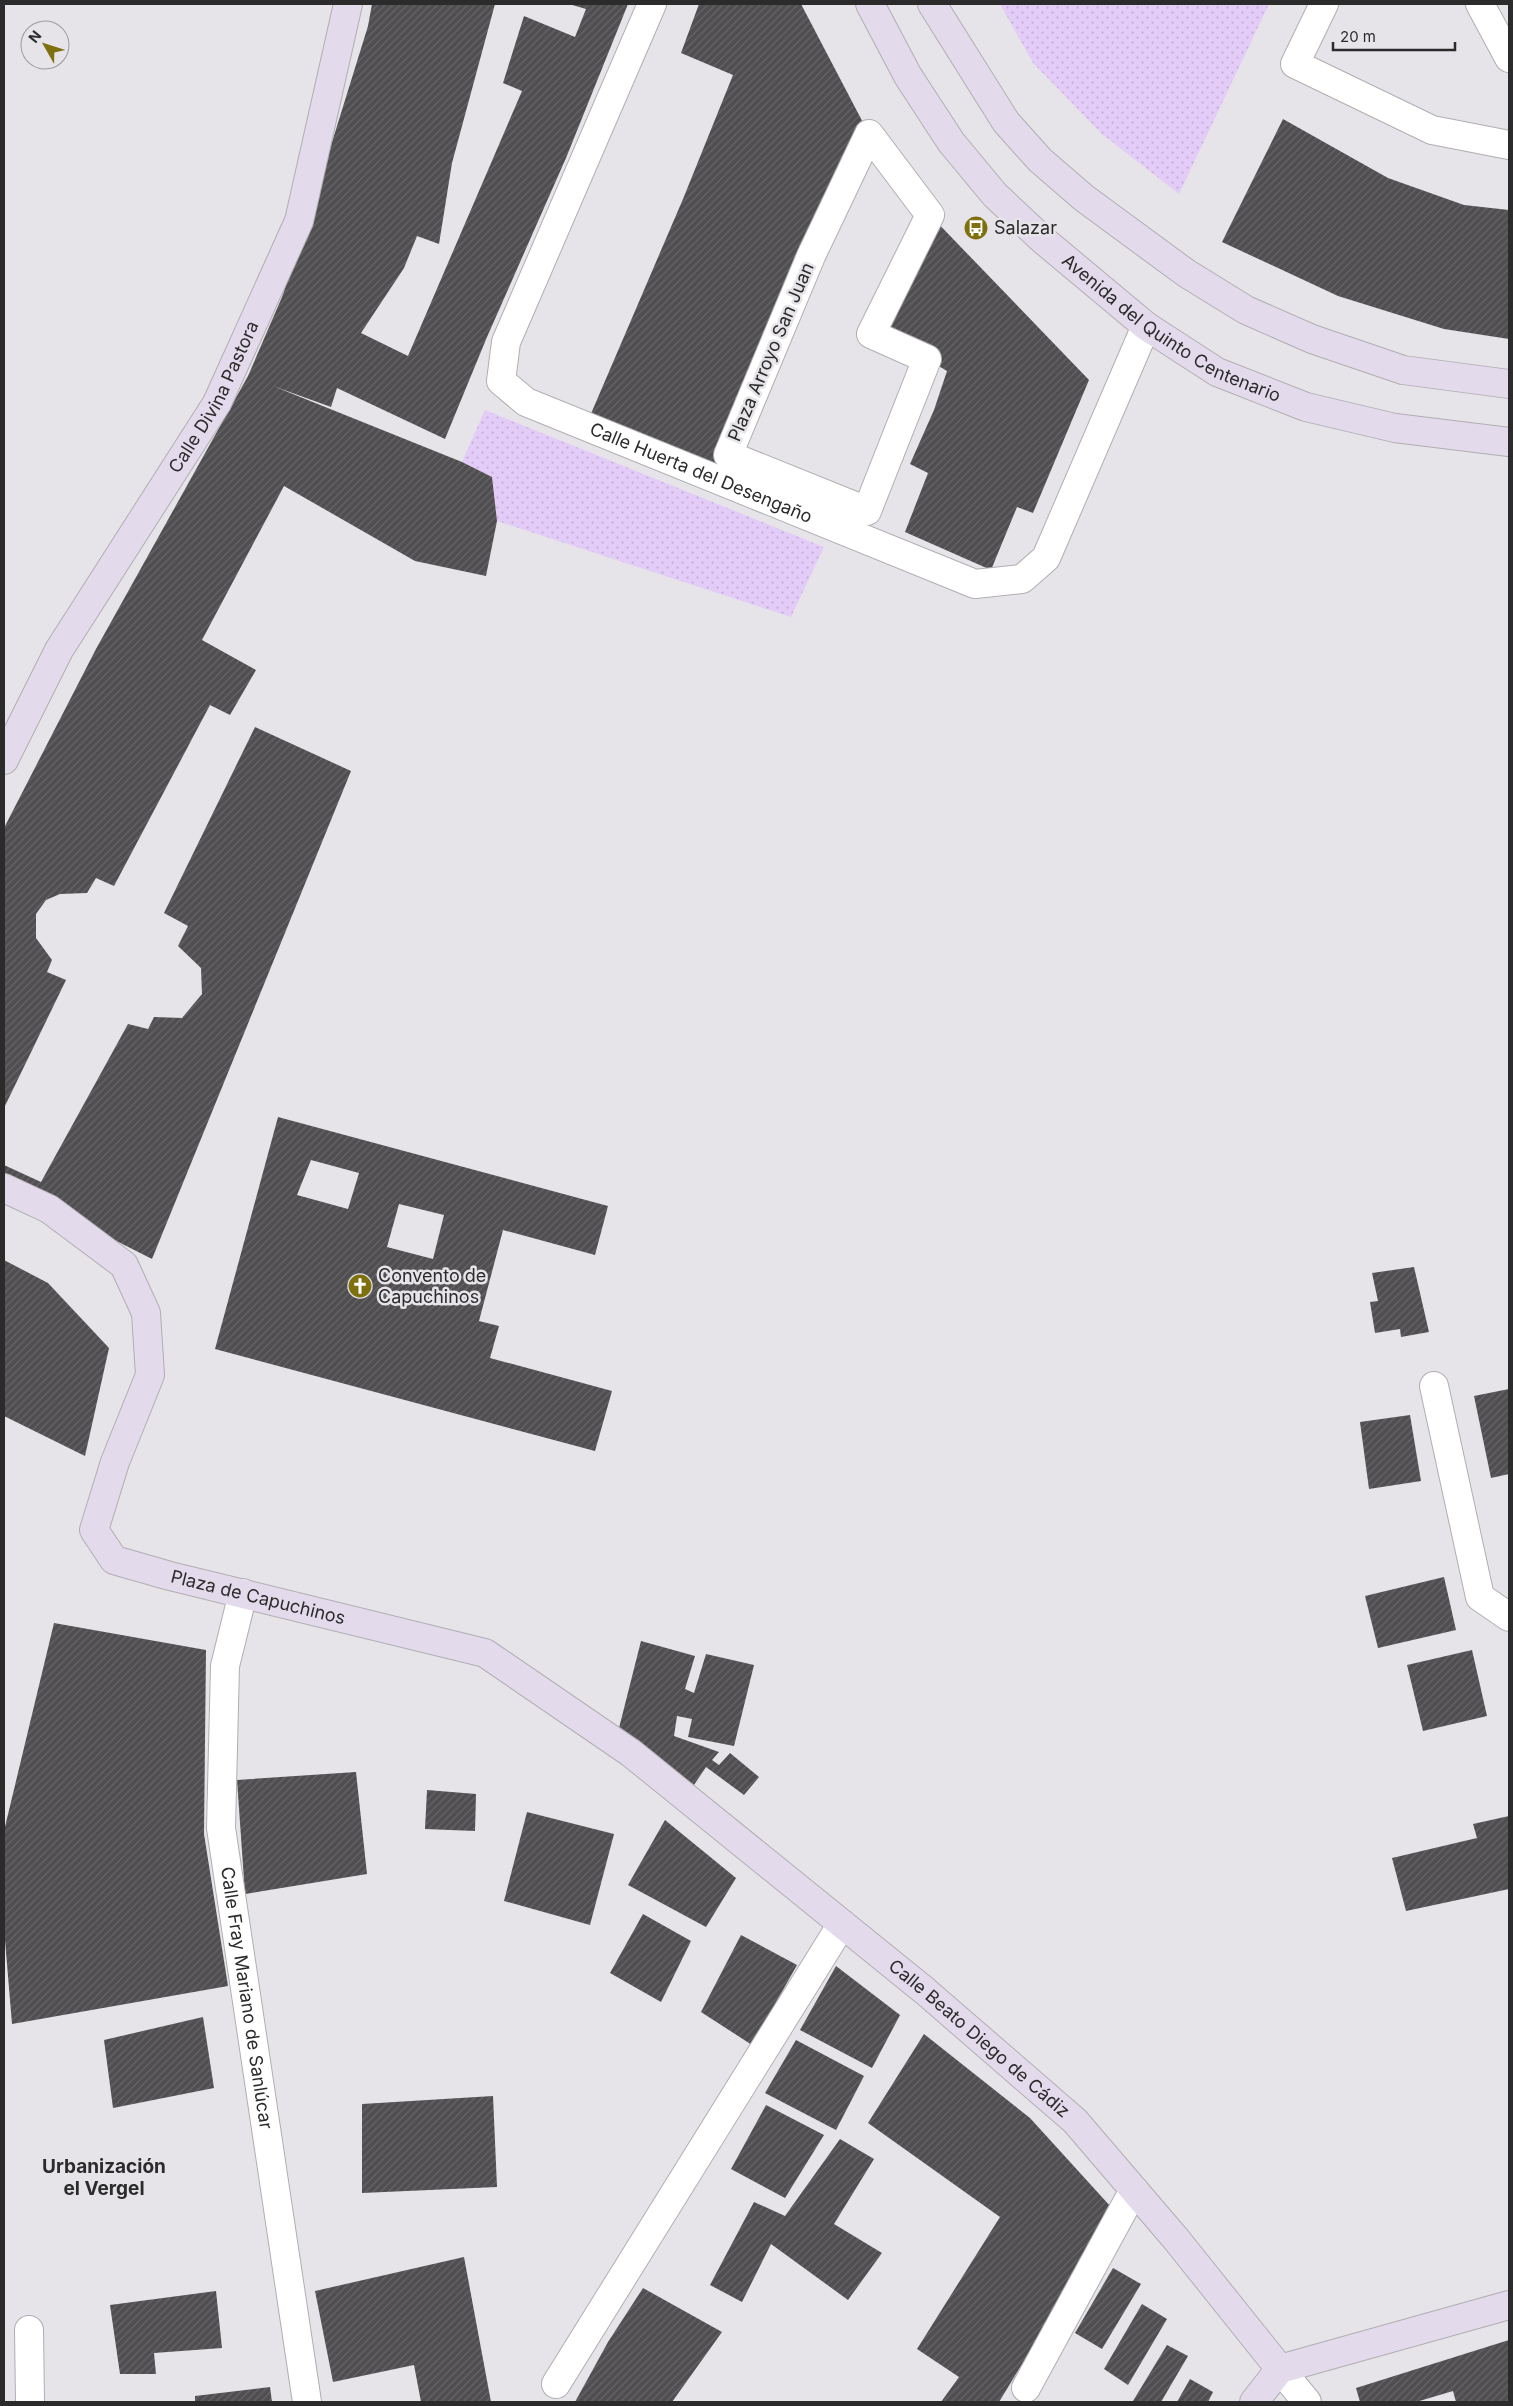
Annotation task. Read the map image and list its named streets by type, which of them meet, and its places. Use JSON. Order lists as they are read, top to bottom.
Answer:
{
  "streets": {
    "street": [
      "Avenida del Quinto Centenario",
      "Plaza Arroyo San Juan",
      "Calle Divina Pastora",
      "Calle Huerta del Desengaño",
      "Plaza de Capuchinos",
      "Calle Fray Mariano de Sanlúcar",
      "Calle Beato Diego de Cádiz"
    ]
  },
  "crossings": [
    ["Avenida del Quinto Centenario", "Calle Huerta del Desengaño"],
    ["Plaza de Capuchinos", "Calle Fray Mariano de Sanlúcar"],
    ["Plaza de Capuchinos", "Calle Beato Diego de Cádiz"]
  ],
  "districts": ["Urbanización el Vergel"],
  "places": {
    "bus stop": ["Salazar"],
    "church": ["Convento de Capuchinos"]
  },
  "scale_bar": "20 m",
  "north": "top left"
}
